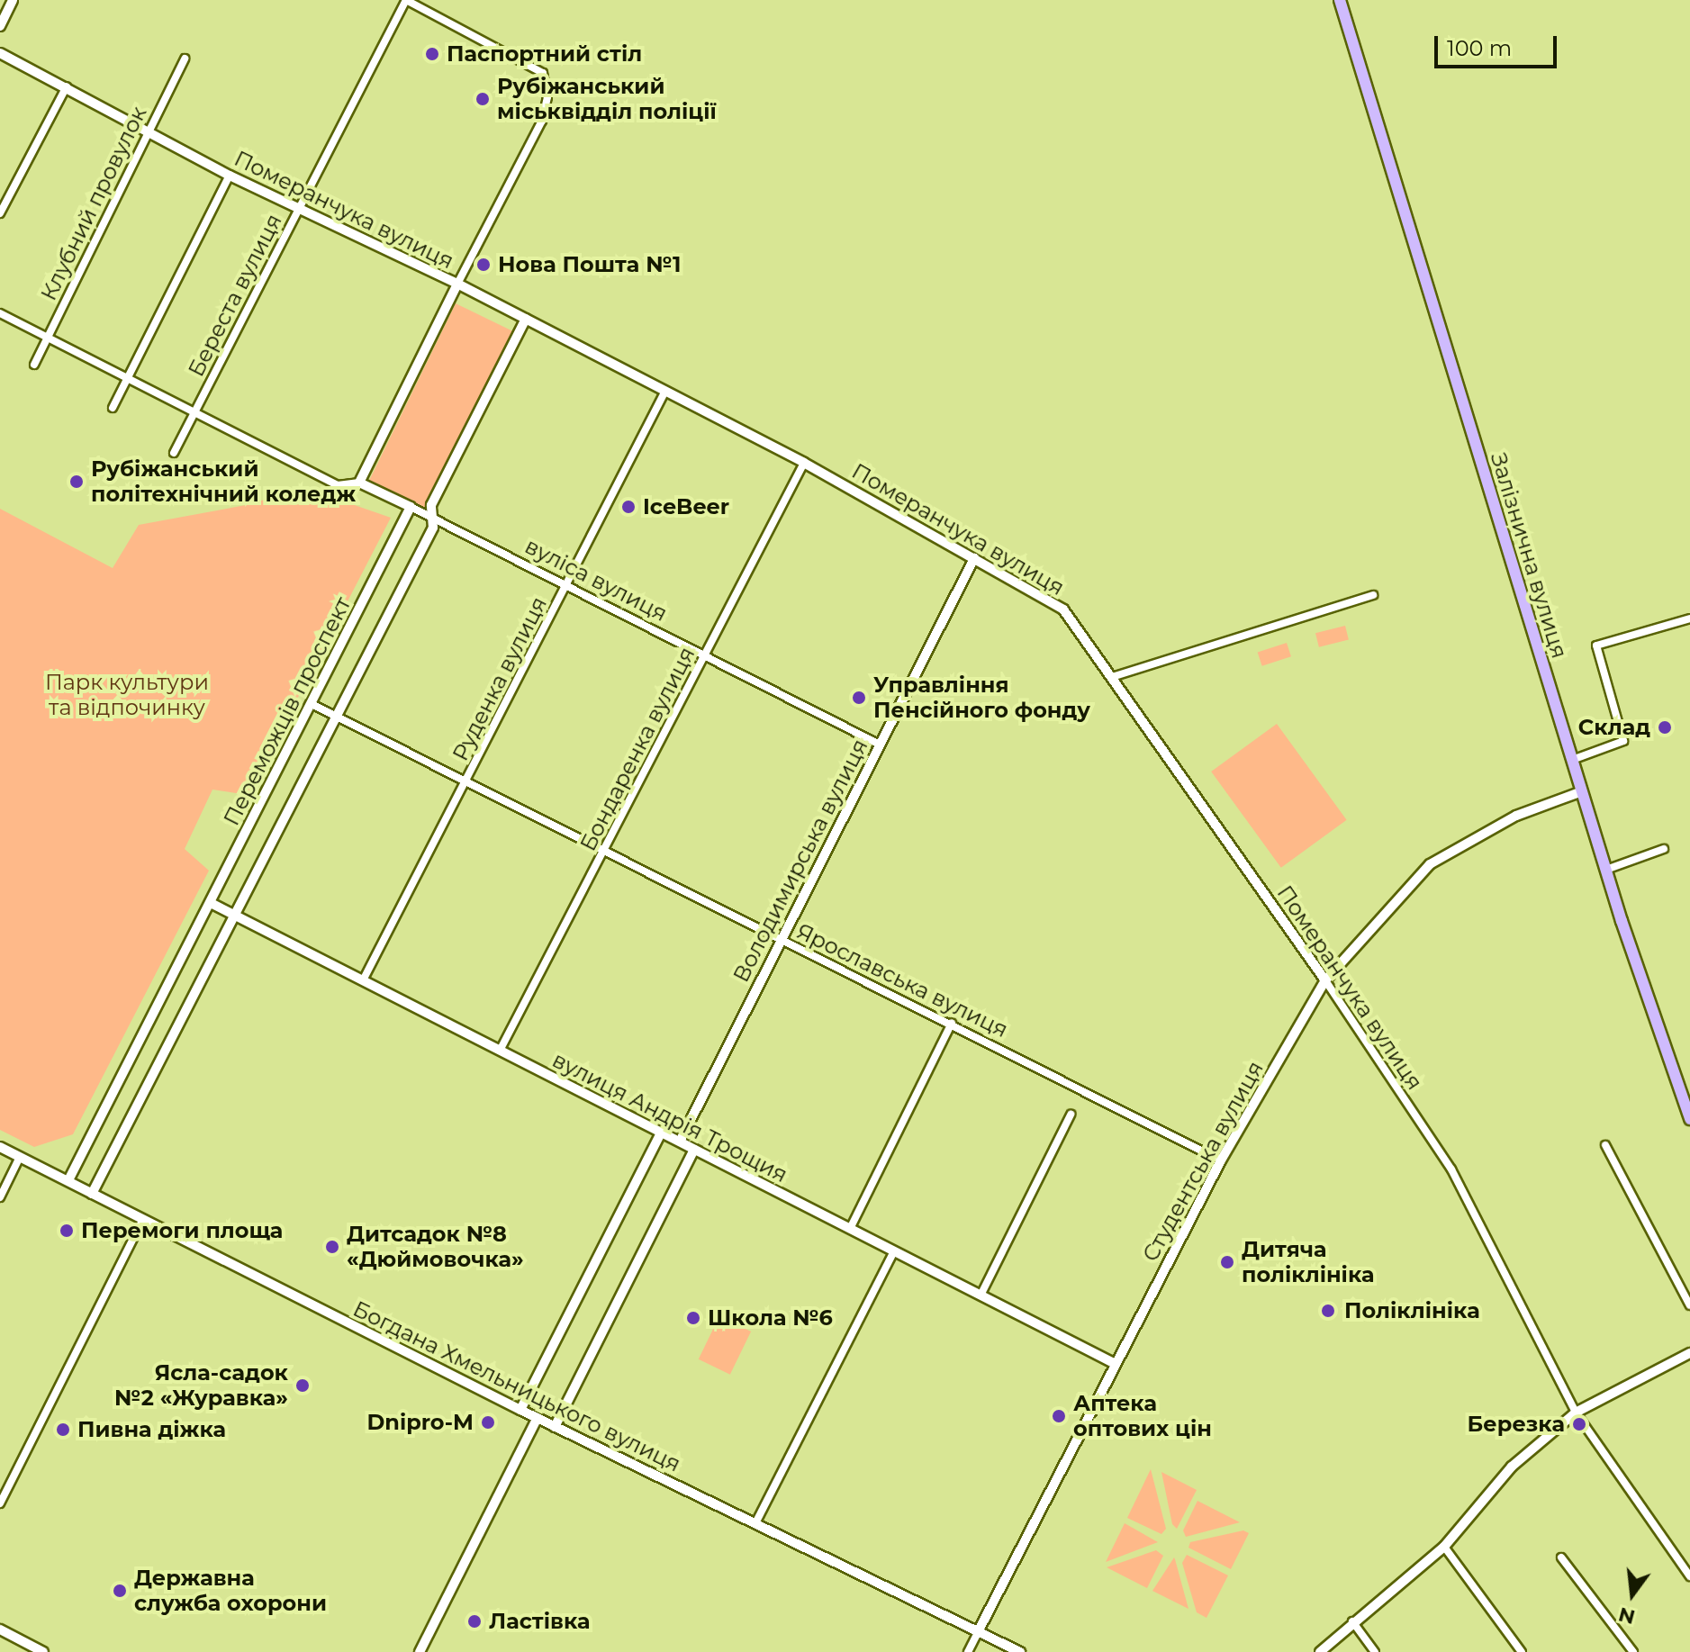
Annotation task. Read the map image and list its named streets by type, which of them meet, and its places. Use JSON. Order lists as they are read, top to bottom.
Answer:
{
  "streets": {
    "main road": ["Залізнична вулиця"],
    "street": [
      "Клубний провулок",
      "Померанчука вулиця",
      "Береста вулиця",
      "вуліса вулиця",
      "Руденка вулиця",
      "Переможців проспект",
      "Бондаренка вулиця",
      "Володимирська вулиця",
      "Ярославська вулиця",
      "вулиця Андрія Трощия",
      "Студентська вулиця",
      "Богдана Хмельницького вулиця"
    ]
  },
  "crossings": [
    ["Клубний провулок", "Померанчука вулиця"],
    ["Померанчука вулиця", "Береста вулиця"],
    ["Померанчука вулиця", "Руденка вулиця"],
    ["Померанчука вулиця", "Переможців проспект"],
    ["Померанчука вулиця", "Бондаренка вулиця"],
    ["Померанчука вулиця", "Володимирська вулиця"],
    ["Померанчука вулиця", "Студентська вулиця"],
    ["Залізнична вулиця", "Студентська вулиця"],
    ["вуліса вулиця", "Руденка вулиця"],
    ["вуліса вулиця", "Переможців проспект"],
    ["вуліса вулиця", "Бондаренка вулиця"],
    ["вуліса вулиця", "Володимирська вулиця"],
    ["Руденка вулиця", "Ярославська вулиця"],
    ["Руденка вулиця", "вулиця Андрія Трощия"],
    ["Переможців проспект", "Ярославська вулиця"],
    ["Переможців проспект", "вулиця Андрія Трощия"],
    ["Переможців проспект", "Богдана Хмельницького вулиця"],
    ["Бондаренка вулиця", "Ярославська вулиця"],
    ["Бондаренка вулиця", "вулиця Андрія Трощия"],
    ["Володимирська вулиця", "Ярославська вулиця"],
    ["Володимирська вулиця", "вулиця Андрія Трощия"],
    ["Ярославська вулиця", "Студентська вулиця"],
    ["вулиця Андрія Трощия", "Студентська вулиця"],
    ["Студентська вулиця", "Богдана Хмельницького вулиця"]
  ],
  "parks": ["Парк культури та відпочинку"],
  "places": [
    "Паспортний стіл",
    "Рубіжанський міськвідділ поліції",
    "Нова Пошта №1",
    "Рубіжанський політехнічний коледж",
    "IceBeer",
    "Управління Пенсійного фонду",
    "Склад",
    "Перемоги площа",
    "Дитсадок №8 «Дюймовочка»",
    "Дитяча поліклініка",
    "Поліклініка",
    "Школа №6",
    "Ясла-садок №2 «Журавка»",
    "Аптека оптових цін",
    "Dnipro-M",
    "Березка",
    "Пивна діжка",
    "Державна служба охорони",
    "Ластівка"
  ],
  "scale_bar": "100 m",
  "north": "bottom"
}
